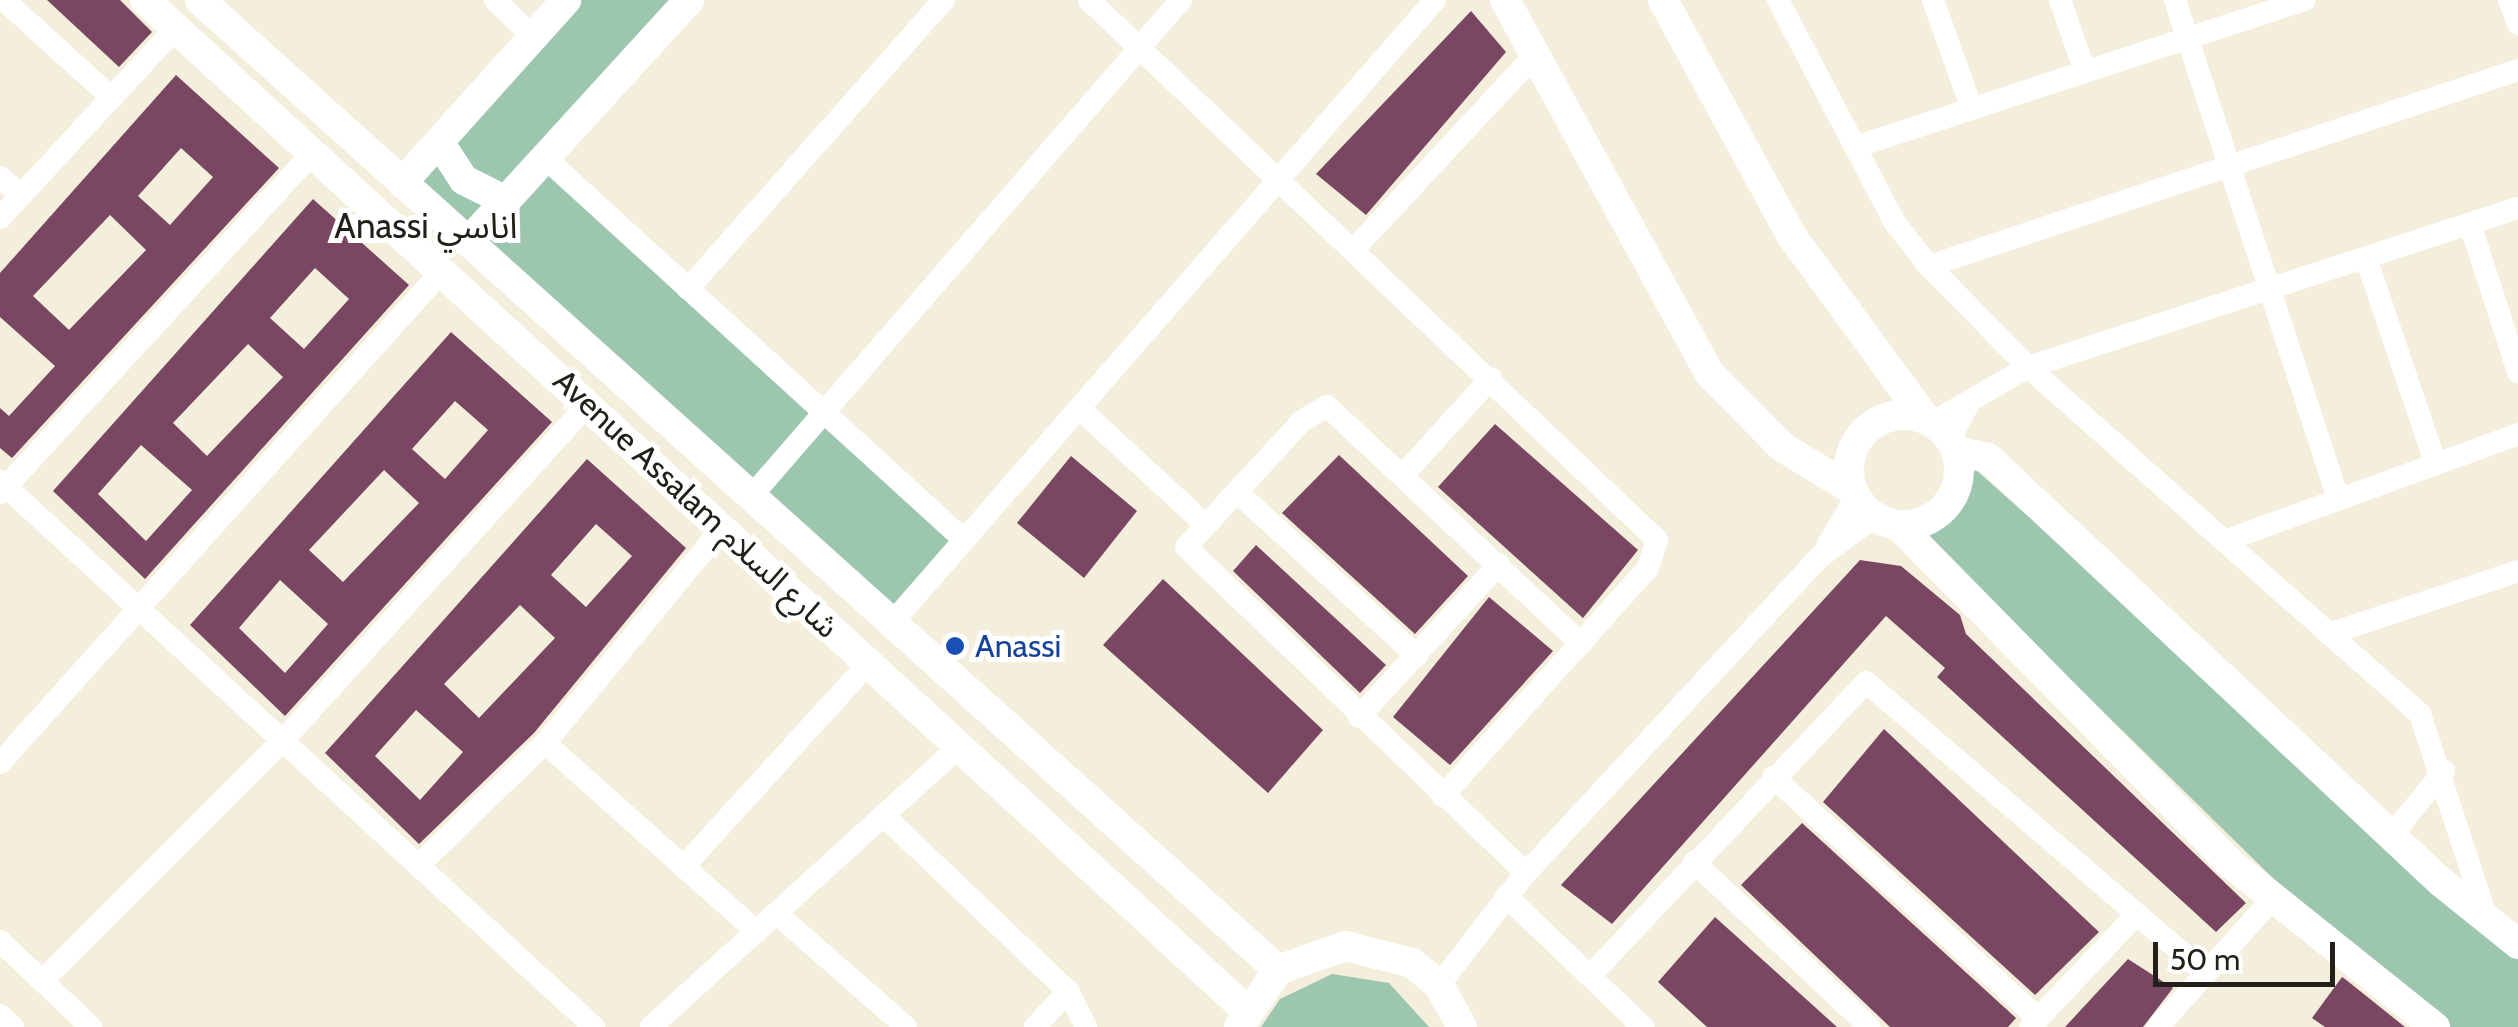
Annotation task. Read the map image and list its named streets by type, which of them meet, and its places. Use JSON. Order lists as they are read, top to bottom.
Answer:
{
  "streets": {
    "street": ["Avenue Assalam شارع السلام"]
  },
  "districts": ["Anassi اناسي"],
  "places": ["Anassi"],
  "scale_bar": "50 m"
}
